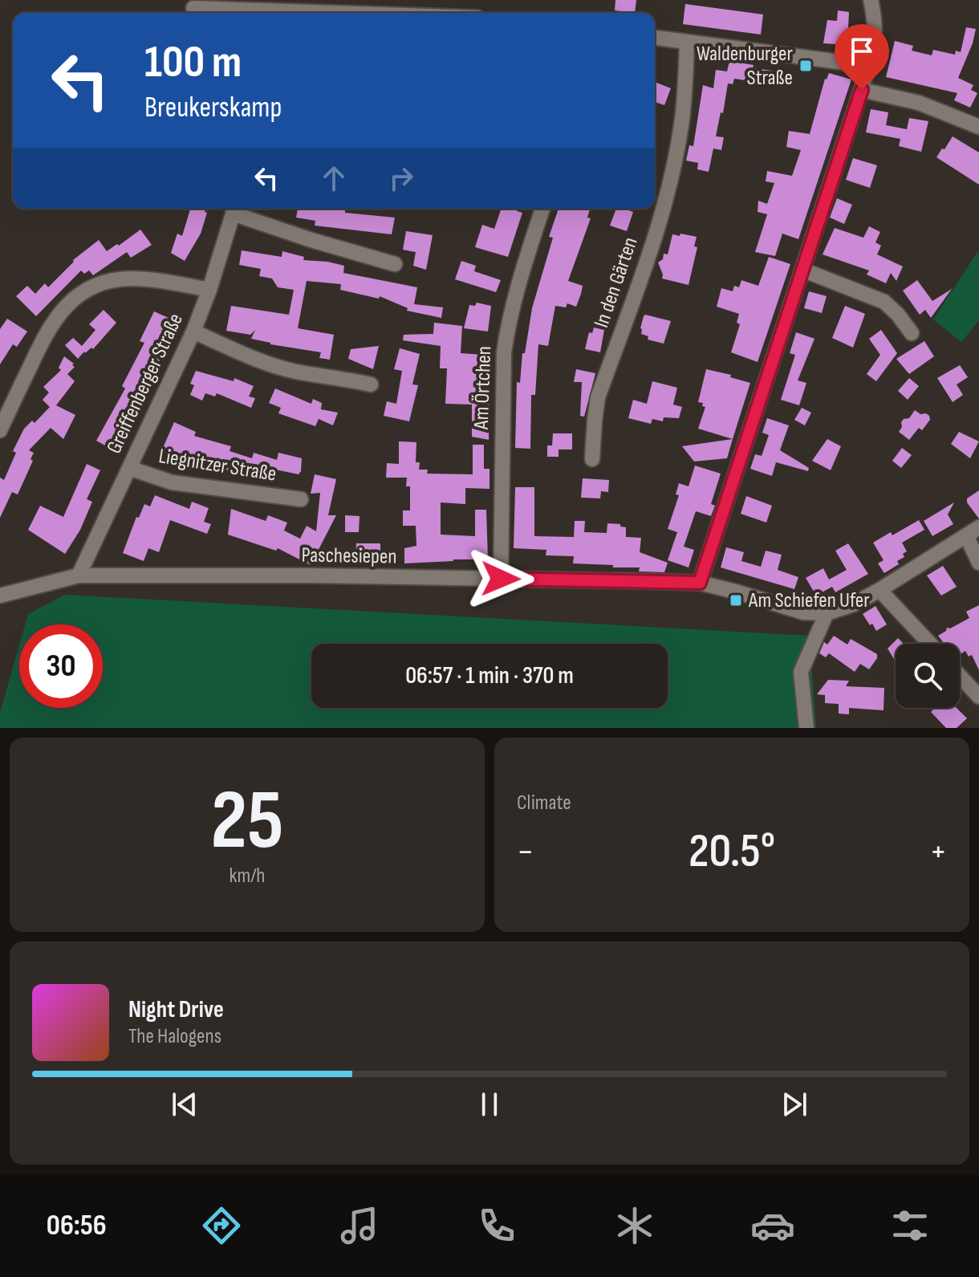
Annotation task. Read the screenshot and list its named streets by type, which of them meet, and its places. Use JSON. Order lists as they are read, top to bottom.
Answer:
{
  "streets": {
    "street": [
      "In den Gärten",
      "Greiffenberger Straße",
      "Am Örtchen",
      "Liegnitzer Straße",
      "Paschesiepen"
    ]
  },
  "crossings": [
    ["Greiffenberger Straße", "Liegnitzer Straße"],
    ["Greiffenberger Straße", "Paschesiepen"],
    ["Am Örtchen", "Paschesiepen"]
  ],
  "places": {
    "transit": ["Waldenburger Straße", "Am Schiefen Ufer"]
  },
  "page": {
    "turn": ["100 m", "Breukerskamp"],
    "limit": "30",
    "trip": "06:57 · 1 min · 370 m",
    "tile": [
      ["25", "km/h"],
      "Climate"
    ],
    "heat": ["−", "20.5°", "+"],
    "song": ["Night Drive", "The Halogens"],
    "tabs": "06:56"
  }
}
